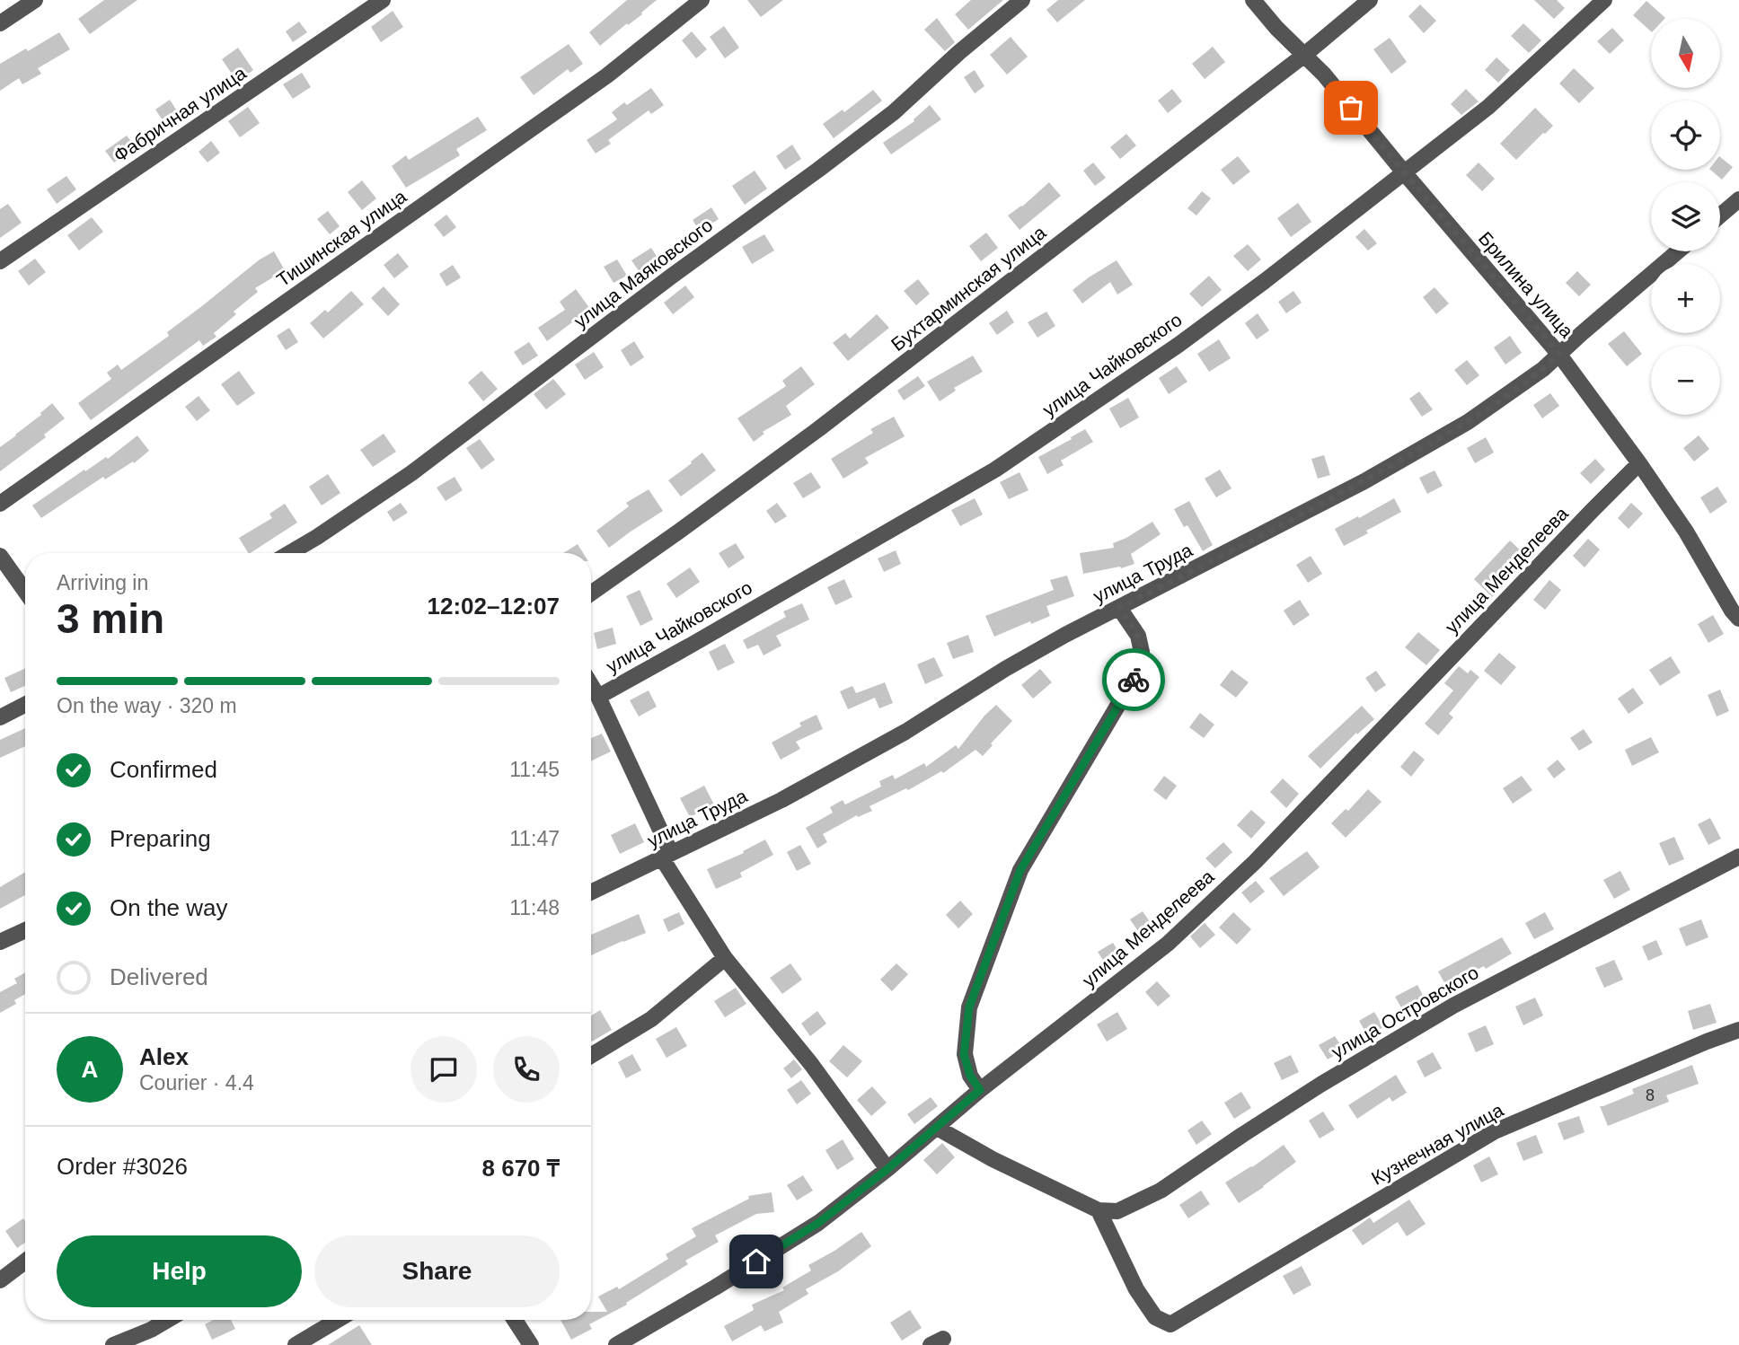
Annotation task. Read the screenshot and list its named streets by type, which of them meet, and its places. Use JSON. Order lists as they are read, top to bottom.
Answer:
{
  "streets": {
    "street": [
      "Фабричная улица",
      "Тишинская улица",
      "улица Маяковского",
      "Брилина улица",
      "Бухтарминская улица",
      "улица Чайковского",
      "улица Менделеева",
      "улица Труда",
      "улица Островского",
      "Кузнечная улица"
    ]
  },
  "crossings": [
    ["Брилина улица", "Бухтарминская улица"],
    ["Брилина улица", "улица Чайковского"],
    ["Брилина улица", "улица Менделеева"],
    ["Брилина улица", "улица Труда"],
    ["улица Островского", "Кузнечная улица"]
  ],
  "house_numbers": ["8"],
  "north": "bottom",
  "page": {
    "map_buttons": ["+", "−"],
    "heading": ["3 min", "Arriving in", "12:02–12:07"],
    "panel": [
      "Alex",
      "Courier · 4.4",
      "Order #3026",
      "8 670 ₸"
    ],
    "bar": "On the way · 320 m",
    "list": [
      ["Confirmed", "11:45"],
      ["Preparing", "11:47"],
      ["On the way", "11:48"],
      "Delivered"
    ],
    "round": "A",
    "buttons": ["Help", "Share"]
  }
}
